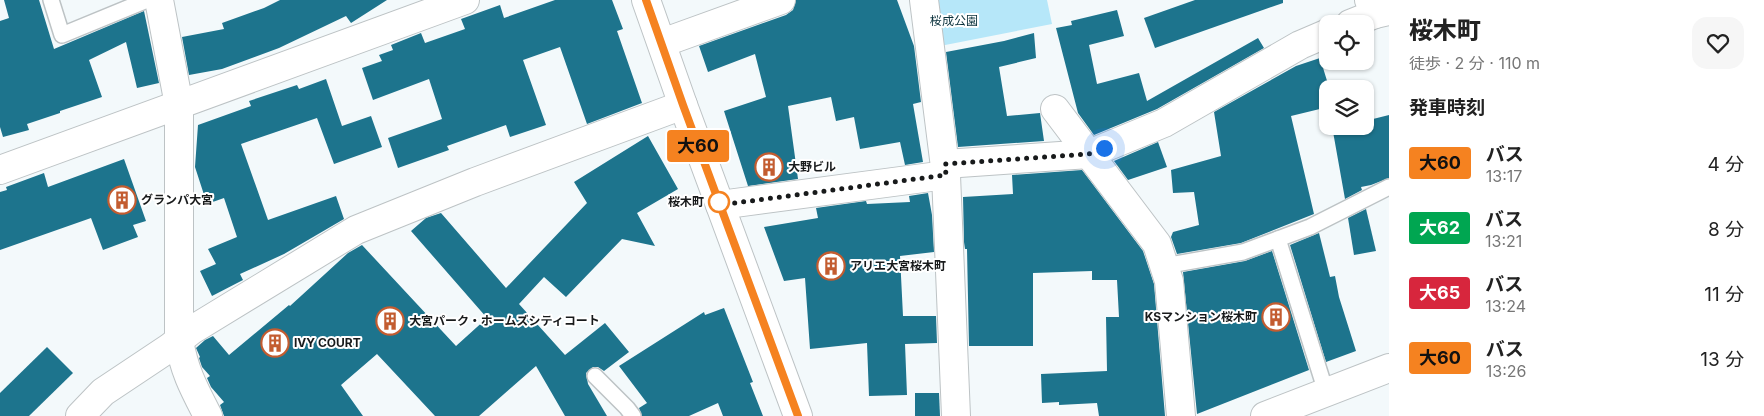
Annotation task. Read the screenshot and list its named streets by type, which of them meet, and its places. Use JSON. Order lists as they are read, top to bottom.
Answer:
{
  "parks": ["桜成公園"],
  "places": {
    "building": [
      "大野ビル",
      "グランパ大宮",
      "アリエ大宮桜木町",
      "KSマンション桜木町",
      "大宮パーク・ホームズシティコート",
      "IVY COURT"
    ],
    "other": ["桜木町"]
  },
  "lines": ["bus line 大60"],
  "page": {
    "on_map": "大60",
    "heading": [
      ["桜木町", "徒歩 · 2 分 · 110 m"],
      "発車時刻"
    ],
    "list": [
      {
        "mark": "大60",
        "name": "バス",
        "note": "13:17",
        "value": "4 分"
      },
      {
        "mark": "大62",
        "name": "バス",
        "note": "13:21",
        "value": "8 分"
      },
      {
        "mark": "大65",
        "name": "バス",
        "note": "13:24",
        "value": "11 分"
      },
      {
        "mark": "大60",
        "name": "バス",
        "note": "13:26",
        "value": "13 分"
      }
    ]
  }
}
